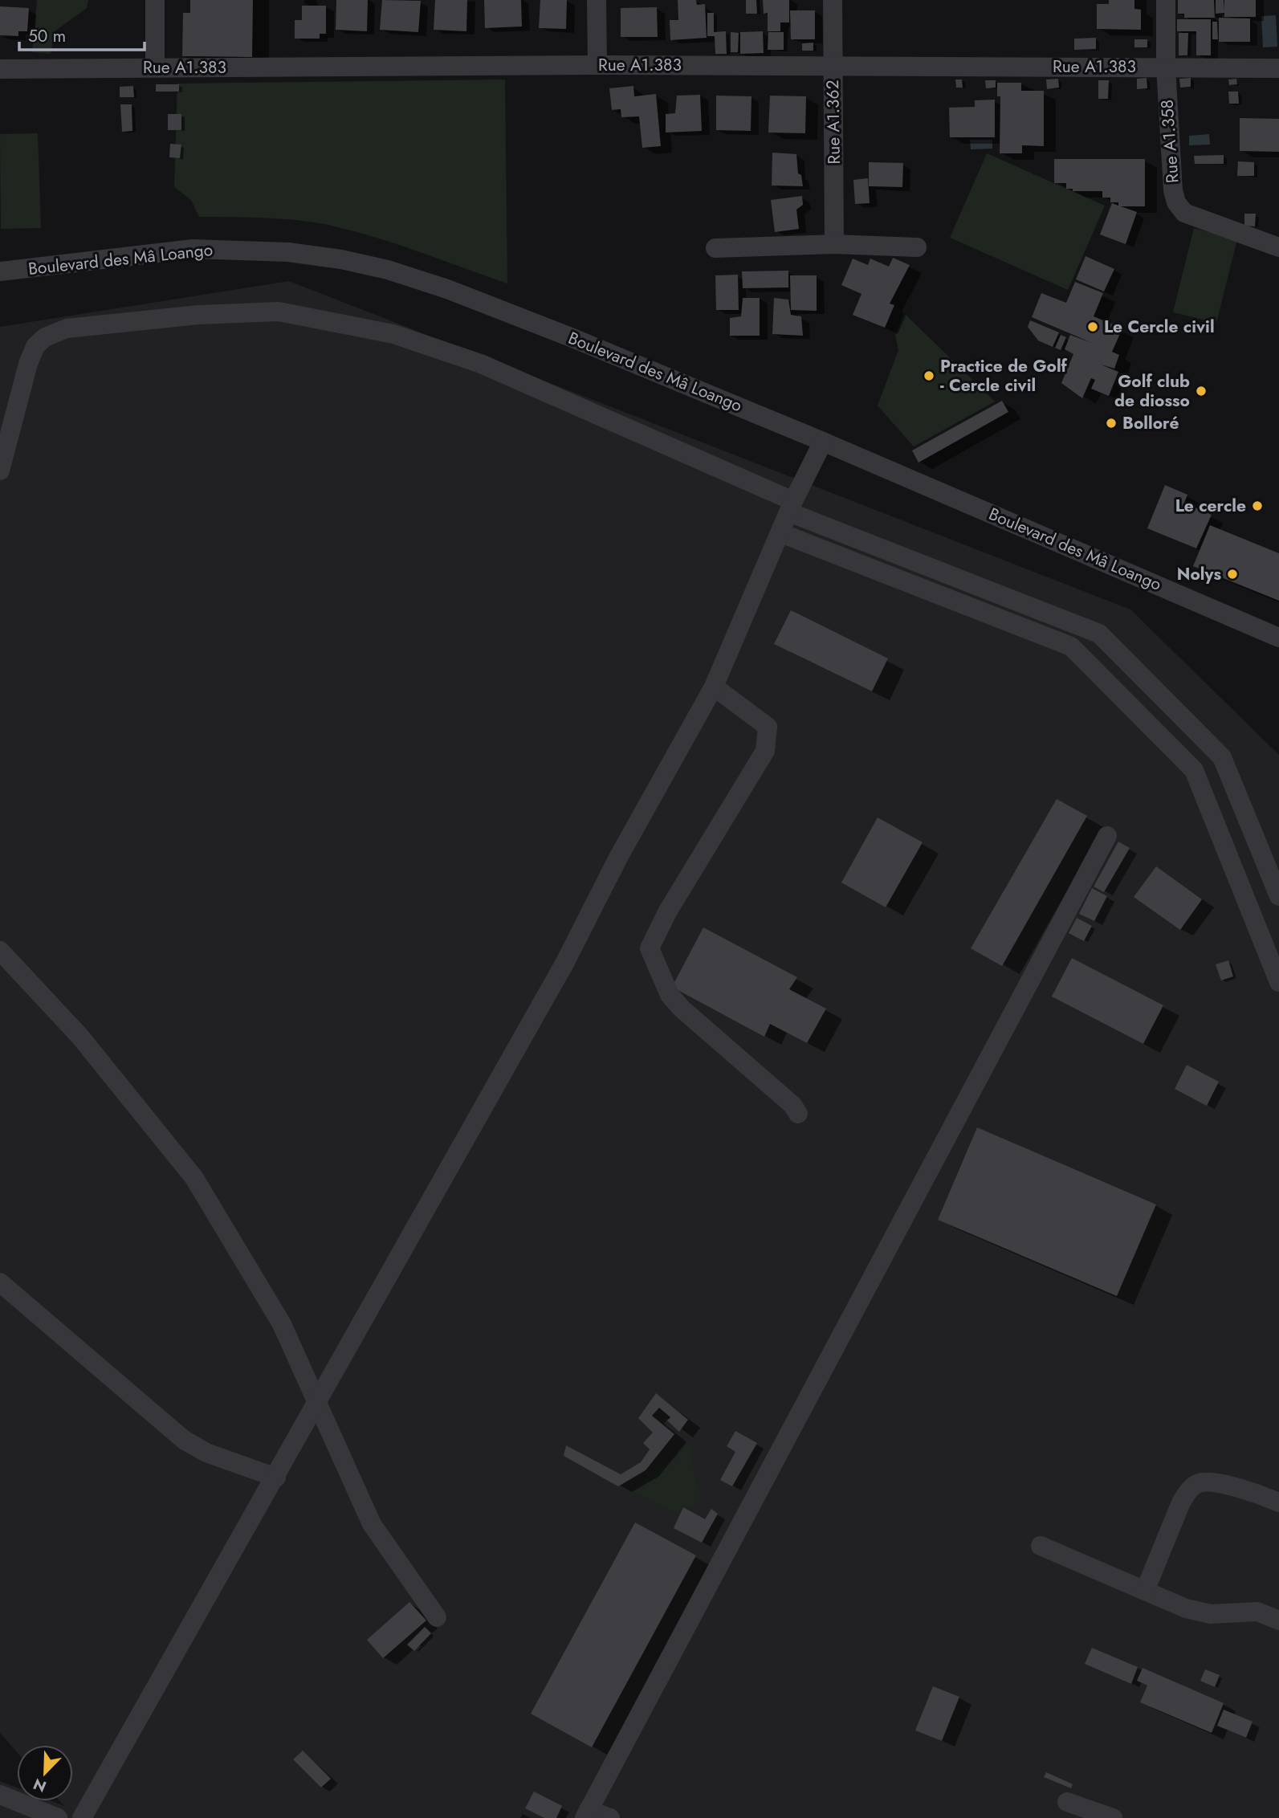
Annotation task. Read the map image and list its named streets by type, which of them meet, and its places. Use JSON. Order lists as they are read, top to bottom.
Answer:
{
  "streets": {
    "street": [
      "Rue A1.383",
      "Rue A1.362",
      "Rue A1.358",
      "Boulevard des Mâ Loango"
    ]
  },
  "crossings": [
    ["Rue A1.383", "Rue A1.362"],
    ["Rue A1.383", "Rue A1.358"]
  ],
  "places": [
    "Le Cercle civil",
    "Practice de Golf - Cercle civil",
    "Golf club de diosso",
    "Bolloré",
    "Le cercle",
    "Nolys"
  ],
  "scale_bar": "50 m",
  "north": "bottom left"
}
